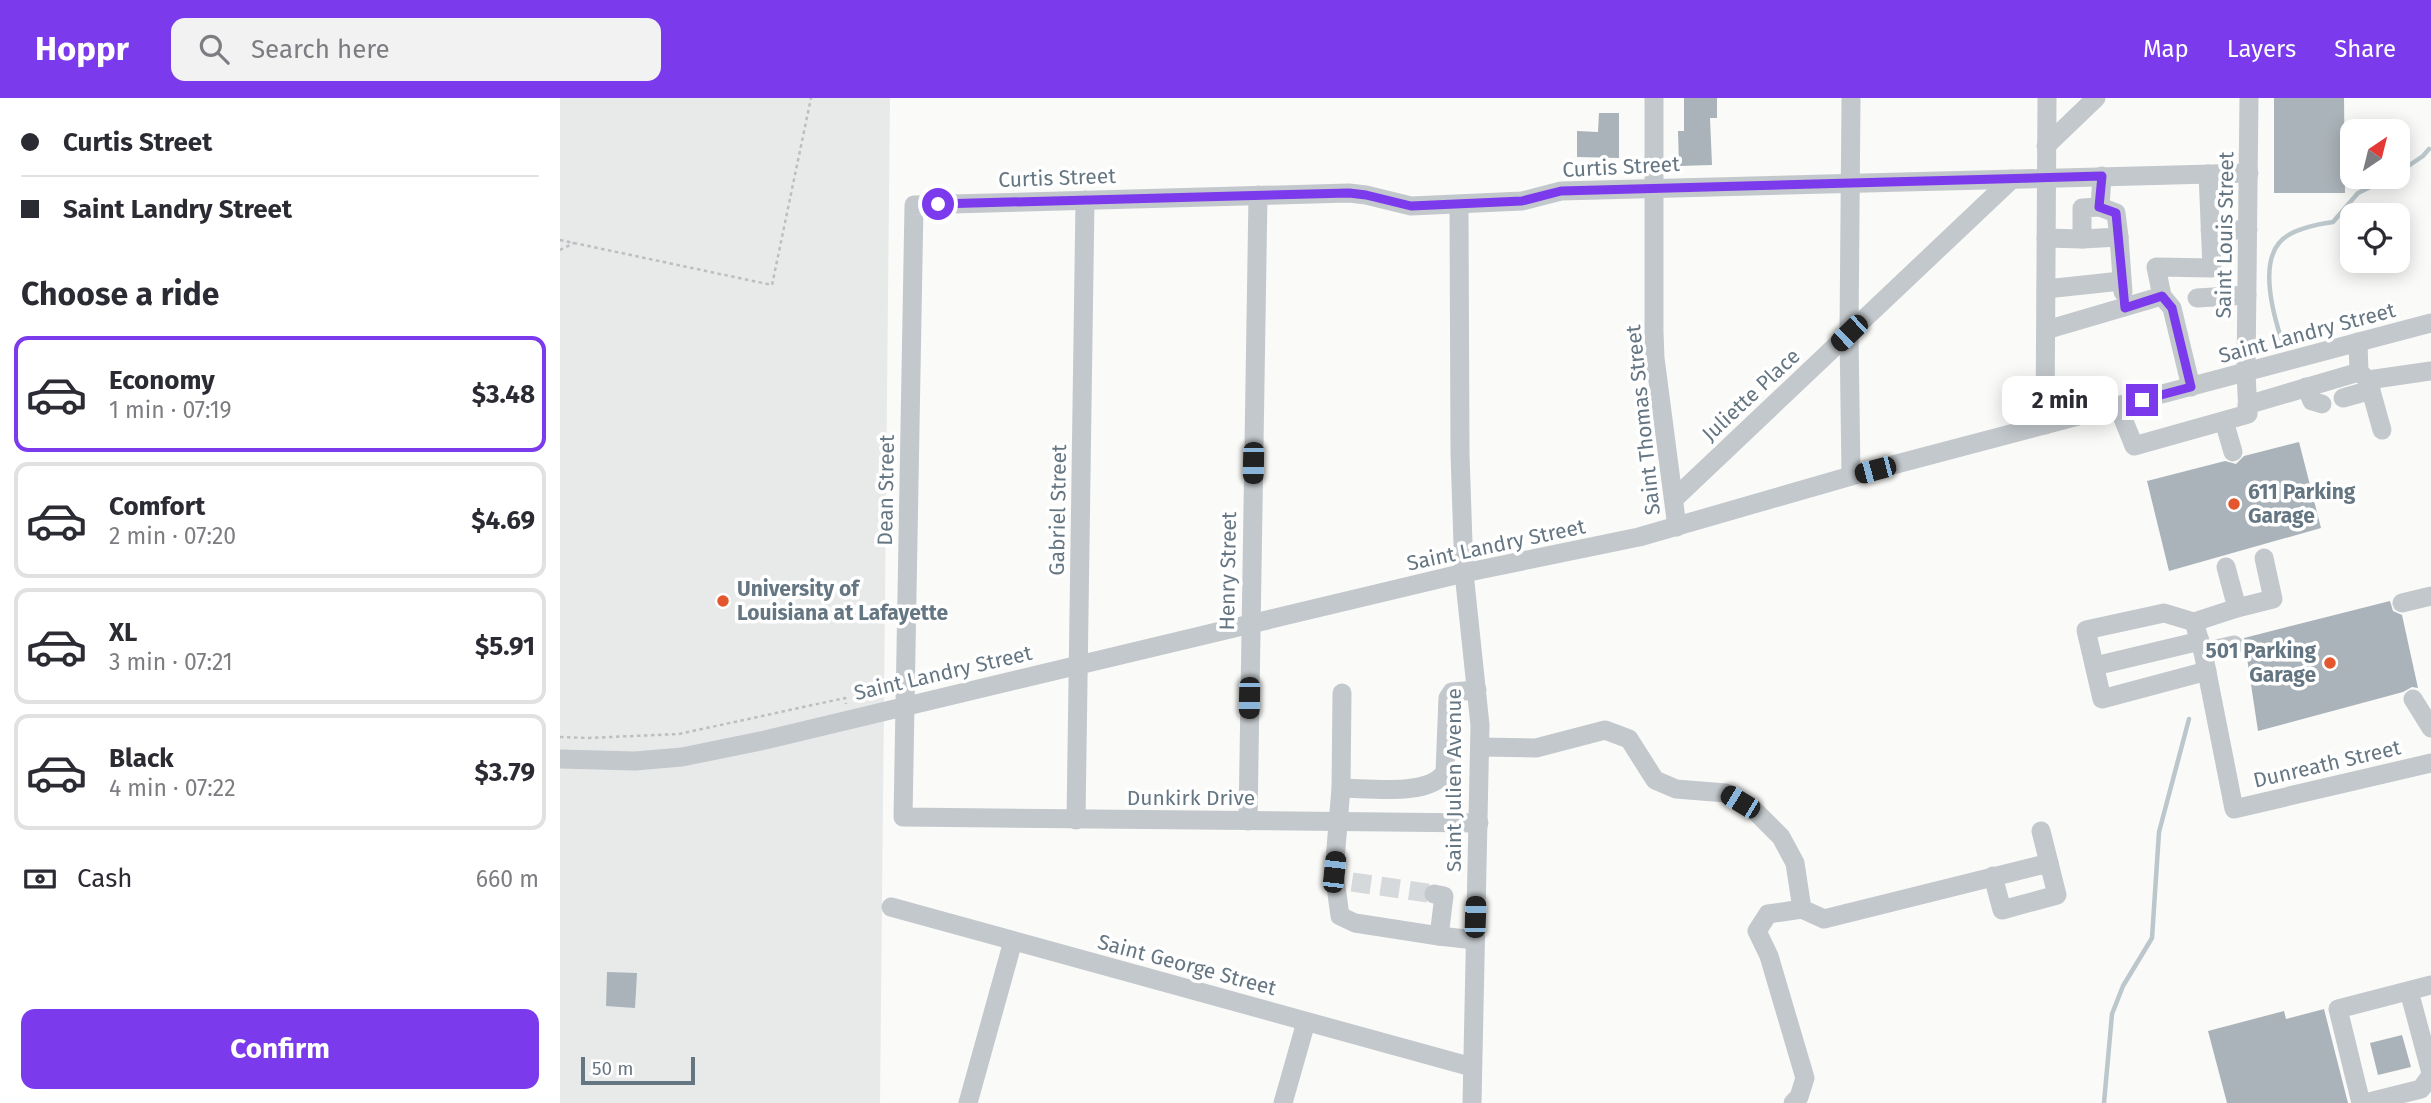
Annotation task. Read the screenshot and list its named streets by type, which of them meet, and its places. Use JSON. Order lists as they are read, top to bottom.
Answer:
{
  "streets": {
    "street": [
      "Curtis Street",
      "Saint Louis Street",
      "Saint Landry Street",
      "Juliette Place",
      "Saint Thomas Street",
      "Dean Street",
      "Gabriel Street",
      "Henry Street",
      "Dunreath Street",
      "Saint Julien Avenue",
      "Dunkirk Drive",
      "Saint George Street"
    ]
  },
  "crossings": [
    ["Curtis Street", "Saint Louis Street"],
    ["Curtis Street", "Juliette Place"],
    ["Curtis Street", "Saint Thomas Street"],
    ["Curtis Street", "Dean Street"],
    ["Curtis Street", "Gabriel Street"],
    ["Curtis Street", "Henry Street"],
    ["Curtis Street", "Saint Julien Avenue"],
    ["Saint Louis Street", "Saint Landry Street"],
    ["Saint Landry Street", "Saint Thomas Street"],
    ["Saint Landry Street", "Dean Street"],
    ["Saint Landry Street", "Gabriel Street"],
    ["Saint Landry Street", "Henry Street"],
    ["Saint Landry Street", "Saint Julien Avenue"],
    ["Juliette Place", "Saint Thomas Street"],
    ["Dean Street", "Dunkirk Drive"],
    ["Gabriel Street", "Dunkirk Drive"],
    ["Henry Street", "Dunkirk Drive"],
    ["Saint Julien Avenue", "Dunkirk Drive"],
    ["Saint Julien Avenue", "Saint George Street"]
  ],
  "places": ["611 Parking Garage", "University of Louisiana at Lafayette", "501 Parking Garage"],
  "scale_bar": "50 m",
  "north": "top right",
  "page": {
    "header": "Hoppr",
    "search": "Search here",
    "nav": ["Map", "Layers", "Share"],
    "banner": ["Curtis Street", "Saint Landry Street"],
    "heading": "Choose a ride",
    "list": [
      {
        "name": "Economy",
        "note": "1 min · 07:19",
        "value": "$3.48"
      },
      {
        "name": "Comfort",
        "note": "2 min · 07:20",
        "value": "$4.69"
      },
      {
        "name": "XL",
        "note": "3 min · 07:21",
        "value": "$5.91"
      },
      {
        "name": "Black",
        "note": "4 min · 07:22",
        "value": "$3.79"
      }
    ],
    "bubble": "2 min",
    "pay": ["Cash", "660 m"],
    "buttons": "Confirm",
    "scale": "50 m"
  }
}
